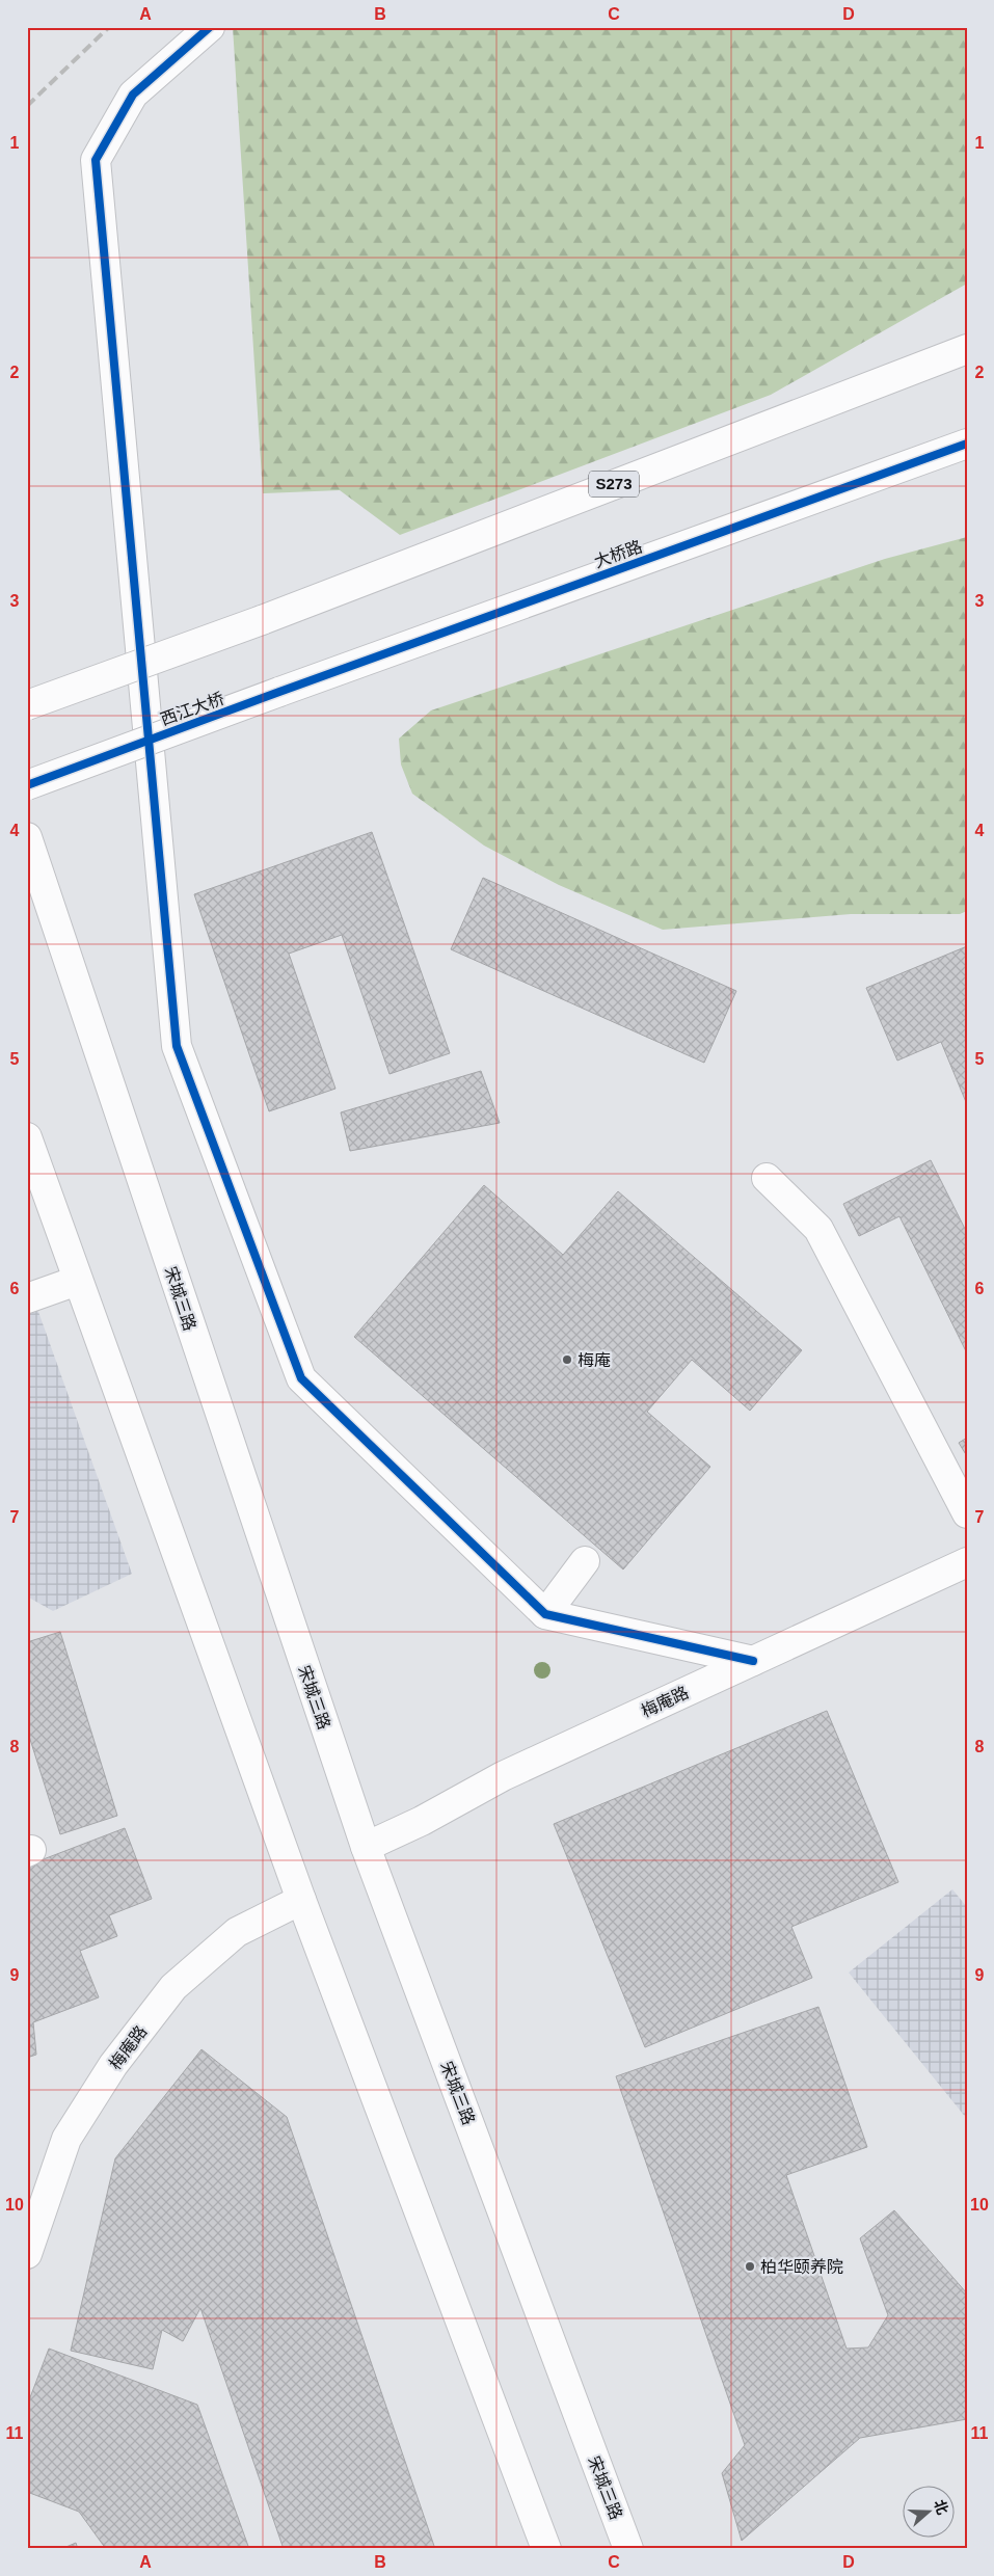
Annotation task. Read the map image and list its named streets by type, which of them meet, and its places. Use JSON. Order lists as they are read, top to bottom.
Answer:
{
  "streets": {
    "main road": [
      "S273",
      "大桥路",
      "西江大桥",
      "宋城三路",
      "梅庵路"
    ]
  },
  "crossings": [
    ["大桥路", "西江大桥"],
    ["宋城三路", "梅庵路"]
  ],
  "places": ["梅庵", "柏华颐养院"],
  "north": "right",
  "grid": {
    "columns": [
      "A",
      "B",
      "C",
      "D"
    ],
    "rows": [
      "1",
      "2",
      "3",
      "4",
      "5",
      "6",
      "7",
      "8",
      "9",
      "10",
      "11"
    ]
  }
}
